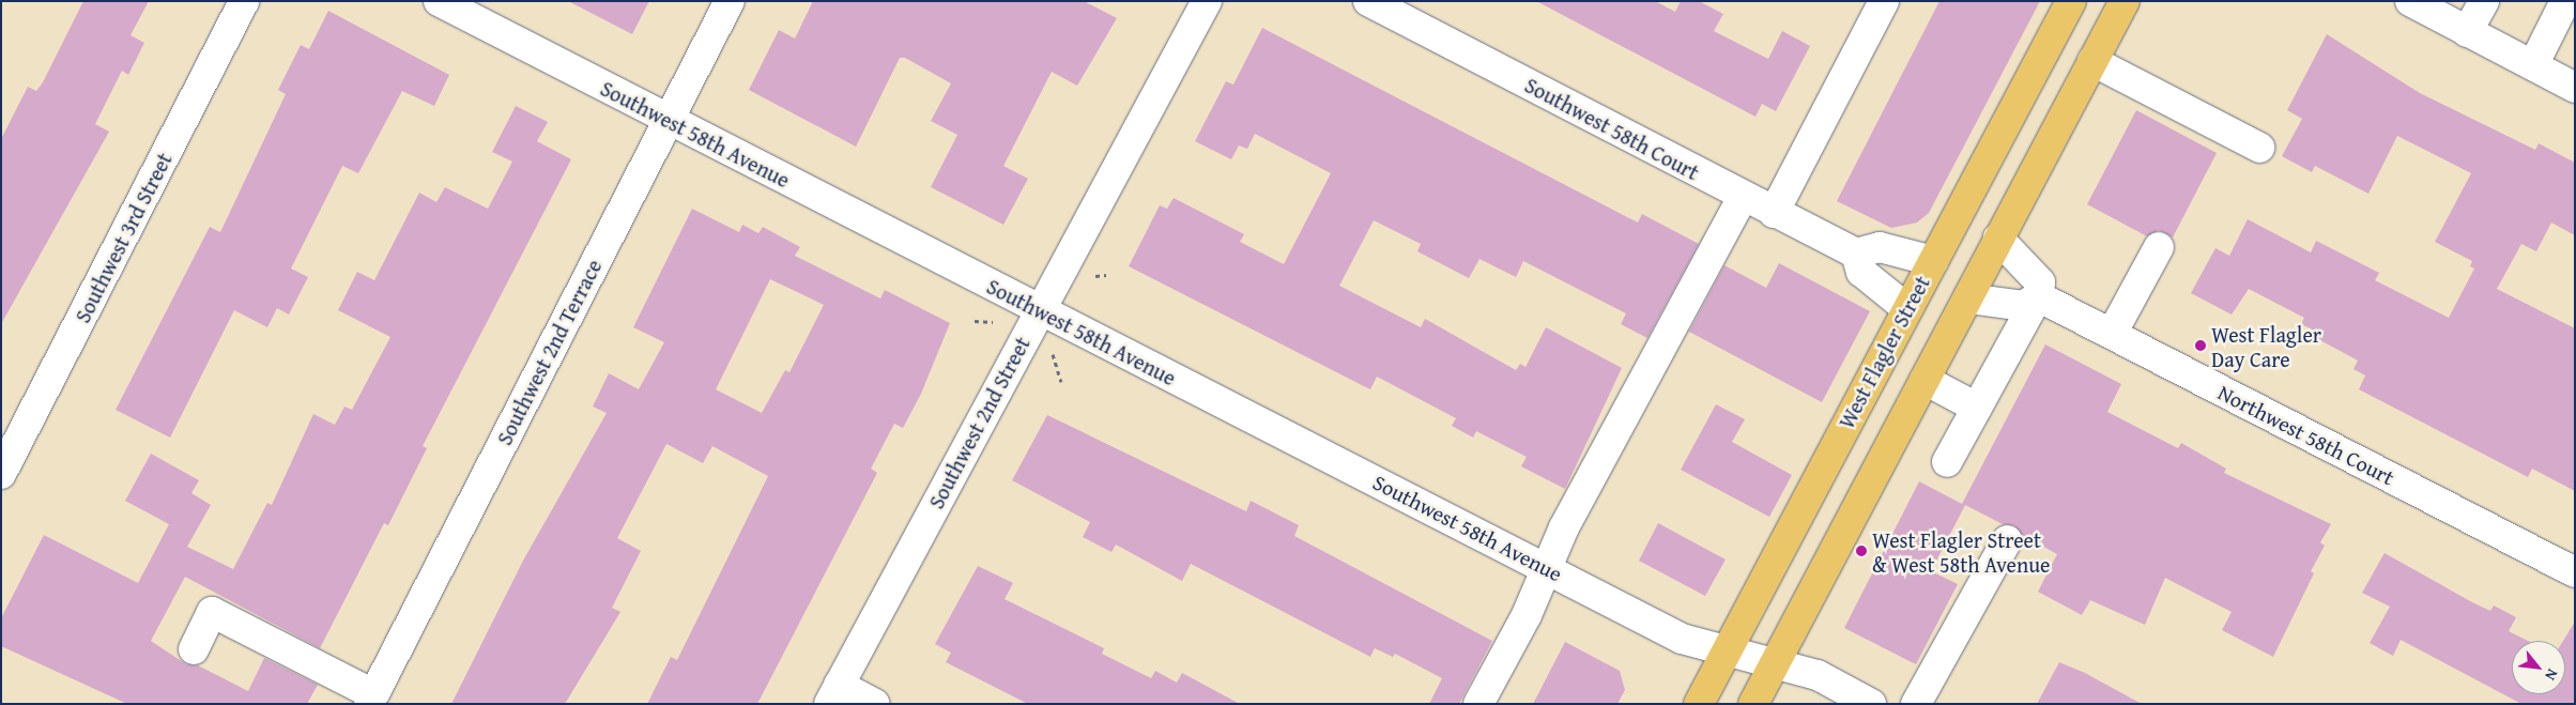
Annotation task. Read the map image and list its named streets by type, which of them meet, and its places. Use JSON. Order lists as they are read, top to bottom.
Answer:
{
  "streets": {
    "main road": ["West Flagler Street"],
    "street": [
      "Southwest 58th Court",
      "Southwest 58th Avenue",
      "Southwest 3rd Street",
      "Southwest 2nd Terrace",
      "Southwest 2nd Street",
      "Northwest 58th Court"
    ]
  },
  "crossings": [
    ["Southwest 58th Avenue", "Southwest 2nd Terrace"],
    ["Southwest 58th Avenue", "West Flagler Street"],
    ["Southwest 58th Avenue", "Southwest 2nd Street"]
  ],
  "places": ["West Flagler Day Care", "West Flagler Street & West 58th Avenue"],
  "north": "bottom right"
}
